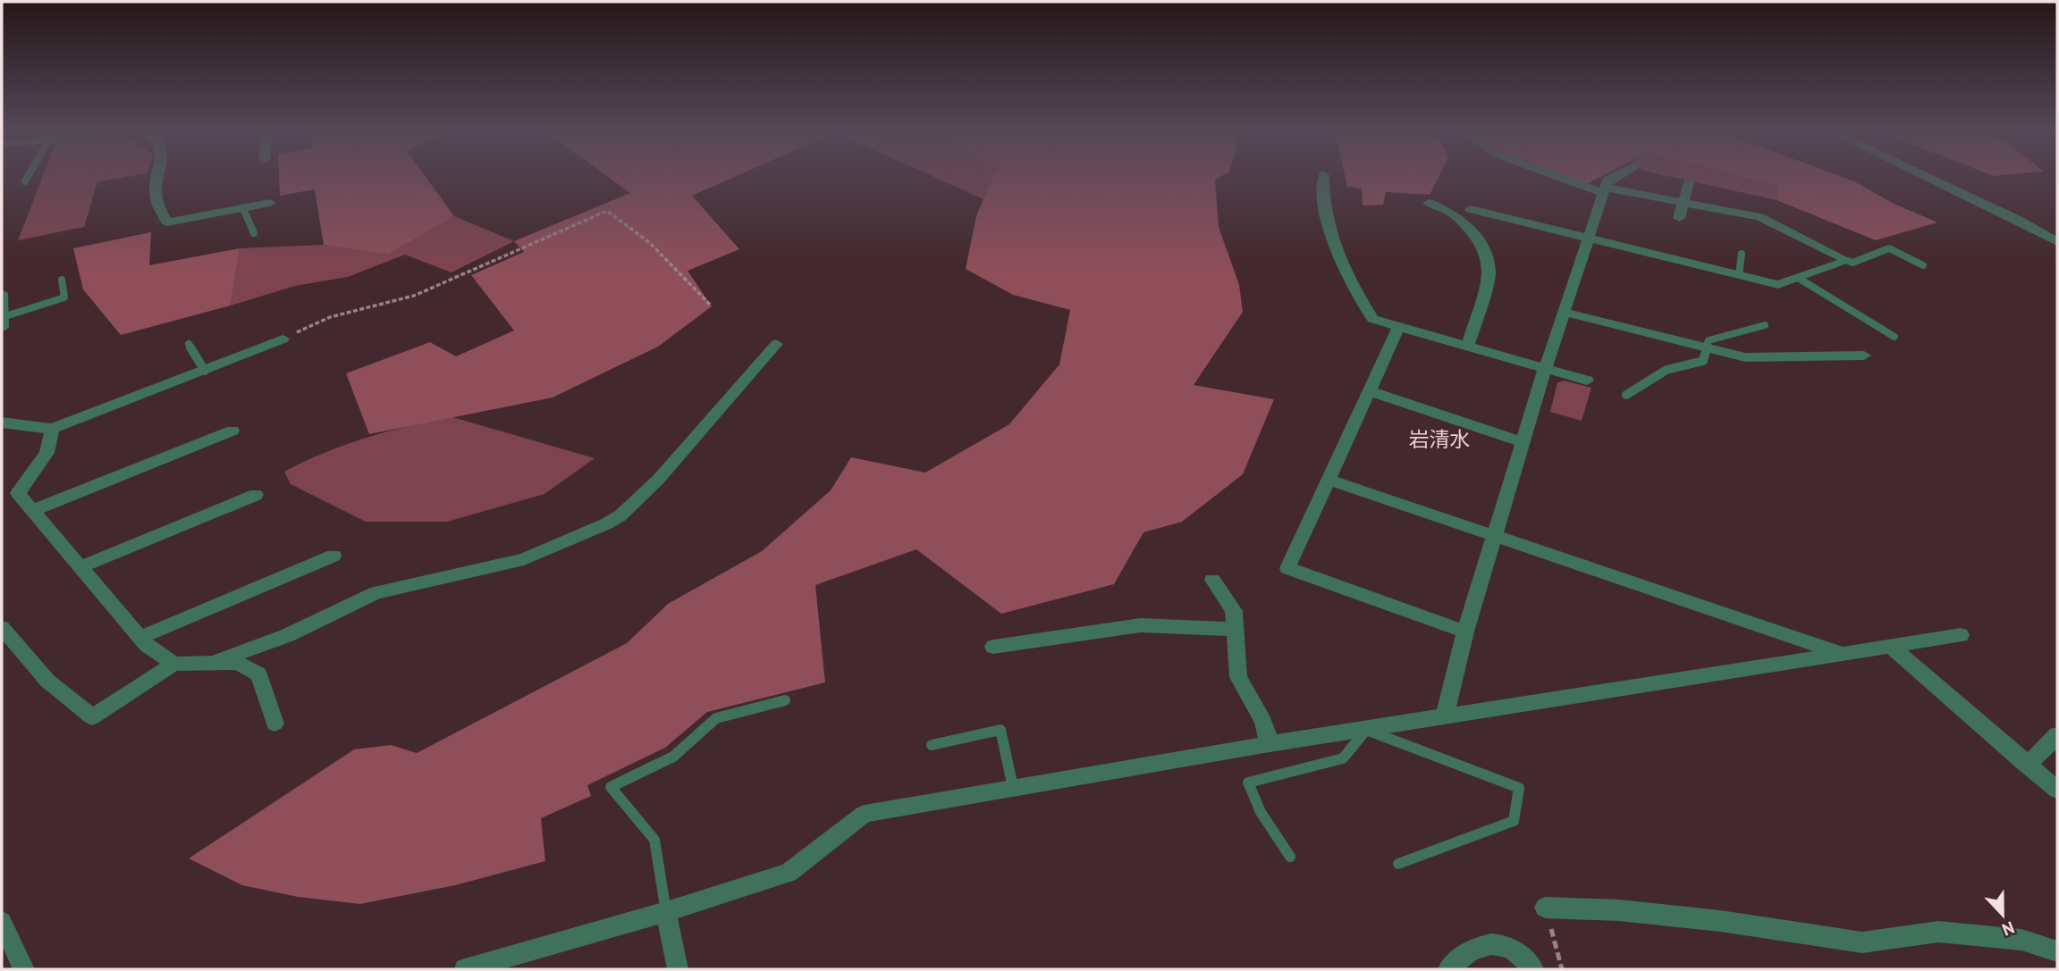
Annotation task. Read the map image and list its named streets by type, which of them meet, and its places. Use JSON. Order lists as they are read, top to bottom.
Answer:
{
  "districts": ["岩清水"],
  "north": "bottom"
}
